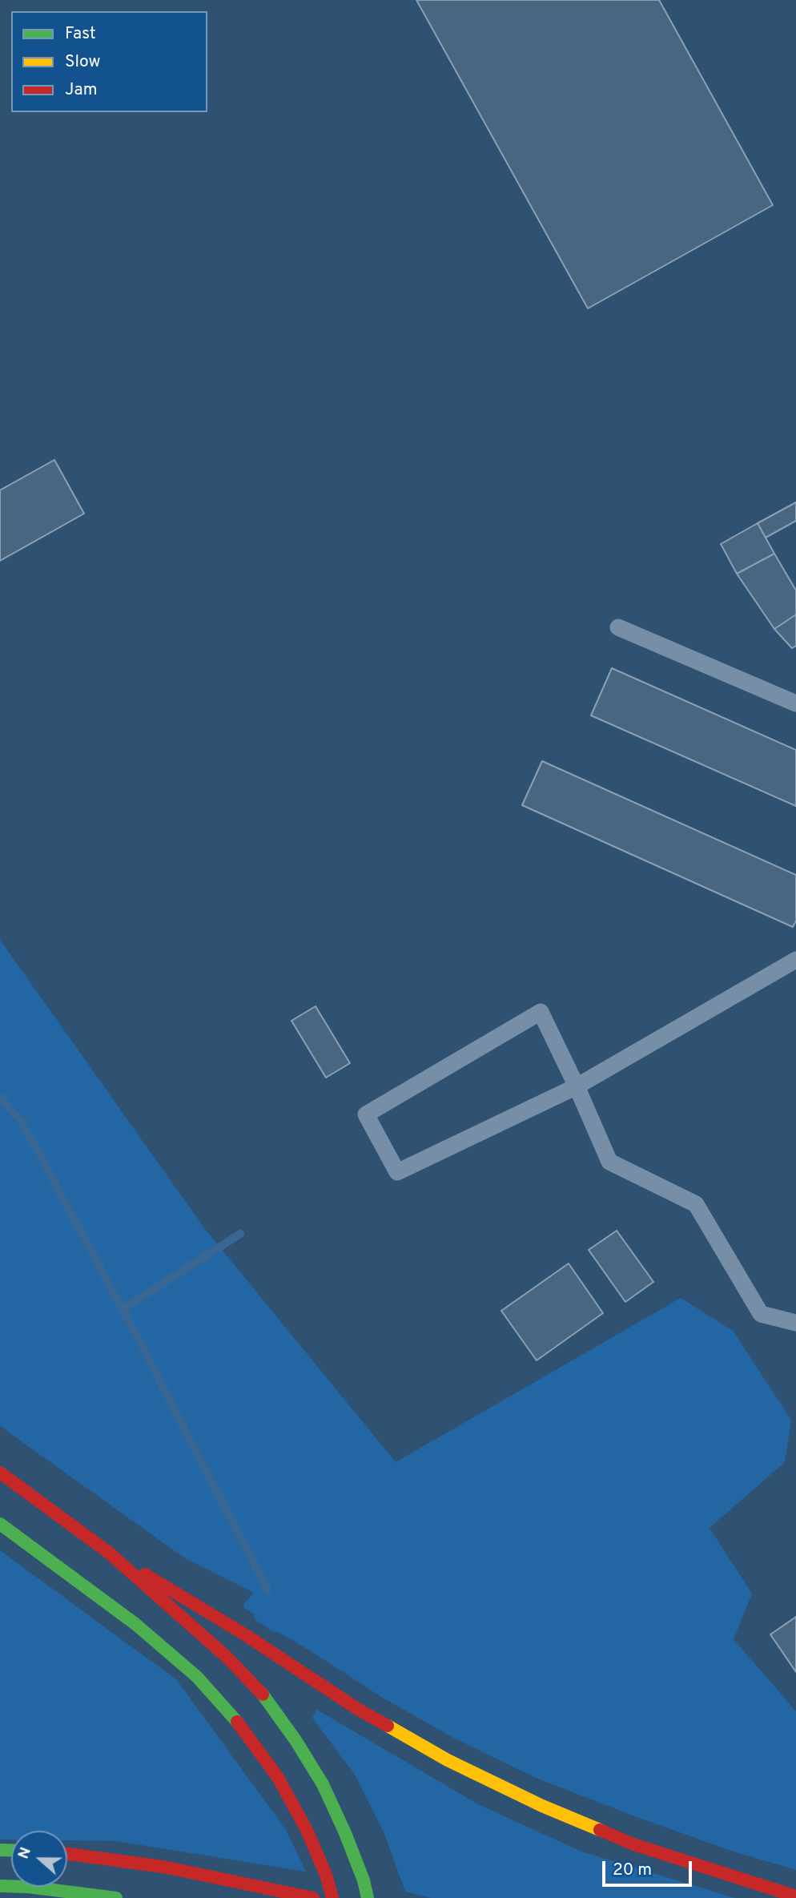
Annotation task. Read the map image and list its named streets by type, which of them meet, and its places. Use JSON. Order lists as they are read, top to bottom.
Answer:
{
  "legend": ["Fast", "Slow", "Jam"],
  "scale_bar": "20 m",
  "north": "left"
}
